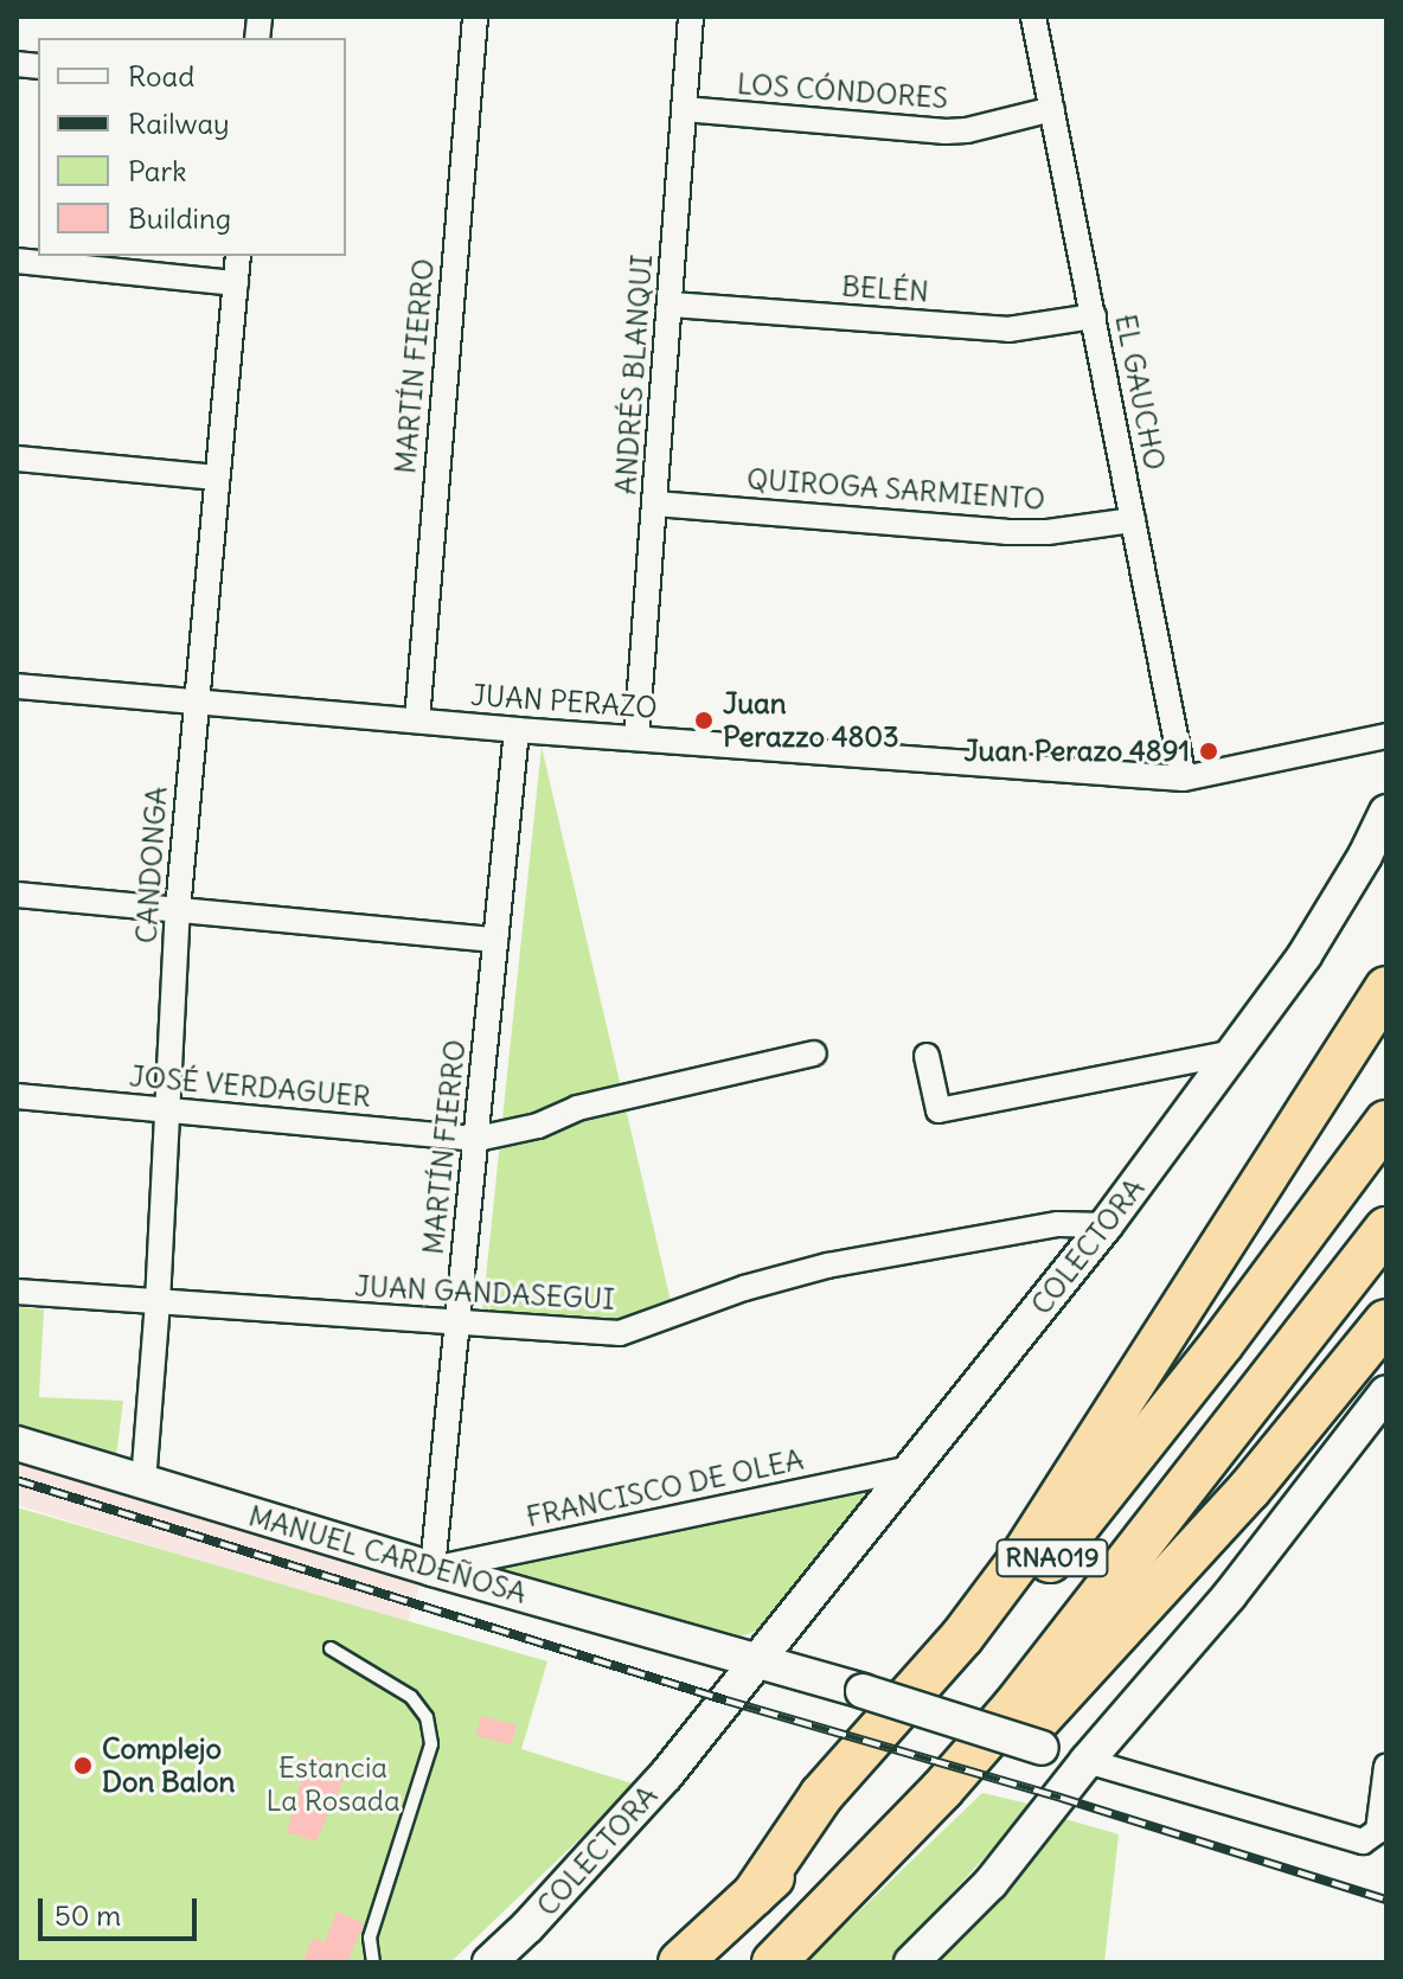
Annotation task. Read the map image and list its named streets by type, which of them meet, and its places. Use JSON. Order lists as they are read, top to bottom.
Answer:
{
  "streets": {
    "highway": ["RNA019"],
    "main road": ["COLECTORA", "MANUEL CARDEÑOSA"],
    "street": [
      "LOS CÓNDORES",
      "BELÉN",
      "MARTÍN FIERRO",
      "ANDRÉS BLANQUI",
      "EL GAUCHO",
      "QUIROGA SARMIENTO",
      "JUAN PERAZO",
      "CANDONGA",
      "JOSÉ VERDAGUER",
      "JUAN GANDASEGUI",
      "FRANCISCO DE OLEA"
    ]
  },
  "crossings": [
    ["LOS CÓNDORES", "ANDRÉS BLANQUI"],
    ["LOS CÓNDORES", "EL GAUCHO"],
    ["BELÉN", "ANDRÉS BLANQUI"],
    ["BELÉN", "EL GAUCHO"],
    ["MARTÍN FIERRO", "JUAN PERAZO"],
    ["MARTÍN FIERRO", "JOSÉ VERDAGUER"],
    ["MARTÍN FIERRO", "JUAN GANDASEGUI"],
    ["MARTÍN FIERRO", "FRANCISCO DE OLEA"],
    ["MARTÍN FIERRO", "MANUEL CARDEÑOSA"],
    ["ANDRÉS BLANQUI", "QUIROGA SARMIENTO"],
    ["ANDRÉS BLANQUI", "JUAN PERAZO"],
    ["EL GAUCHO", "QUIROGA SARMIENTO"],
    ["EL GAUCHO", "JUAN PERAZO"],
    ["JUAN PERAZO", "CANDONGA"],
    ["CANDONGA", "JOSÉ VERDAGUER"],
    ["CANDONGA", "JUAN GANDASEGUI"],
    ["CANDONGA", "MANUEL CARDEÑOSA"],
    ["COLECTORA", "JUAN GANDASEGUI"],
    ["COLECTORA", "FRANCISCO DE OLEA"],
    ["COLECTORA", "MANUEL CARDEÑOSA"],
    ["FRANCISCO DE OLEA", "MANUEL CARDEÑOSA"]
  ],
  "parks": ["Estancia La Rosada"],
  "places": ["Juan Perazzo 4803", "Juan Perazo 4891", "Complejo Don Balon"],
  "legend": [
    "Road",
    "Railway",
    "Park",
    "Building"
  ],
  "scale_bar": "50 m"
}
